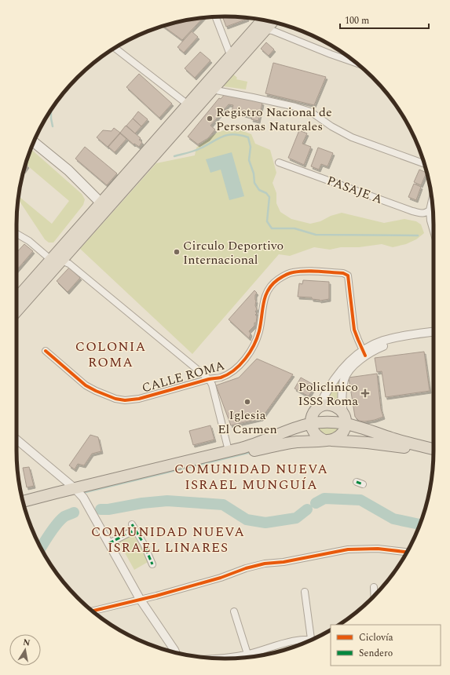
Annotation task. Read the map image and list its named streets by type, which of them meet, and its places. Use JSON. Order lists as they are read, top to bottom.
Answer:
{
  "streets": {
    "street": ["PASAJE A", "CALLE ROMA"]
  },
  "districts": ["COLONIA ROMA", "COMUNIDAD NUEVA ISRAEL MUNGUÍA", "COMUNIDAD NUEVA ISRAEL LINARES"],
  "places": {
    "other": ["Registro Nacional de Personas Naturales", "Circulo Deportivo Internacional", "Iglesia El Carmen"],
    "health": ["Policlinico ISSS Roma"]
  },
  "legend": ["Ciclovía", "Sendero"],
  "scale_bar": "100 m",
  "north": "top"
}
